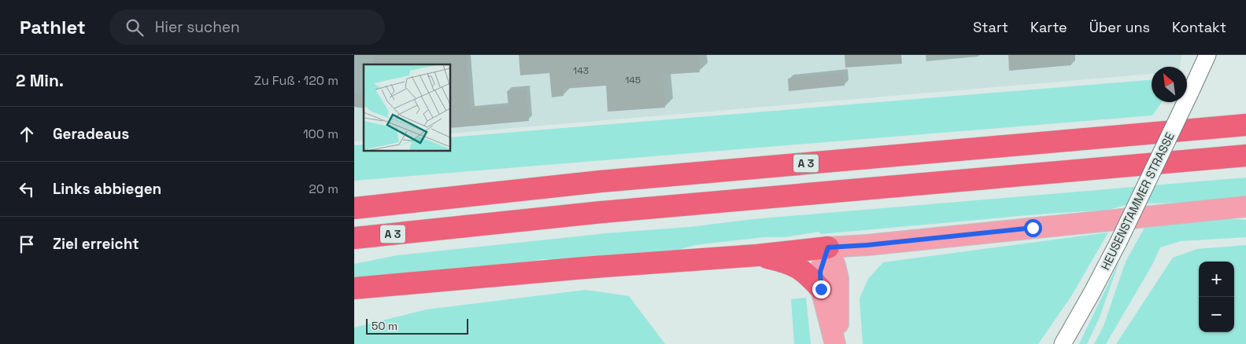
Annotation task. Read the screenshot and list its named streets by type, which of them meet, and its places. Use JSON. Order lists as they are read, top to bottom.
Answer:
{
  "streets": {
    "highway": ["A 3"],
    "street": ["HEUSENSTAMMER STRASSE"]
  },
  "house_numbers": ["143", "145"],
  "scale_bar": "50 m",
  "north": "top left",
  "page": {
    "header": "Pathlet",
    "search": "Hier suchen",
    "nav": [
      "Start",
      "Karte",
      "Über uns",
      "Kontakt"
    ],
    "heading": ["2 Min.", "Zu Fuß · 120 m"],
    "list": [
      ["Geradeaus", "100 m"],
      ["Links abbiegen", "20 m"],
      "Ziel erreicht"
    ],
    "map_buttons": ["+", "−"],
    "scale": "50 m"
  }
}
